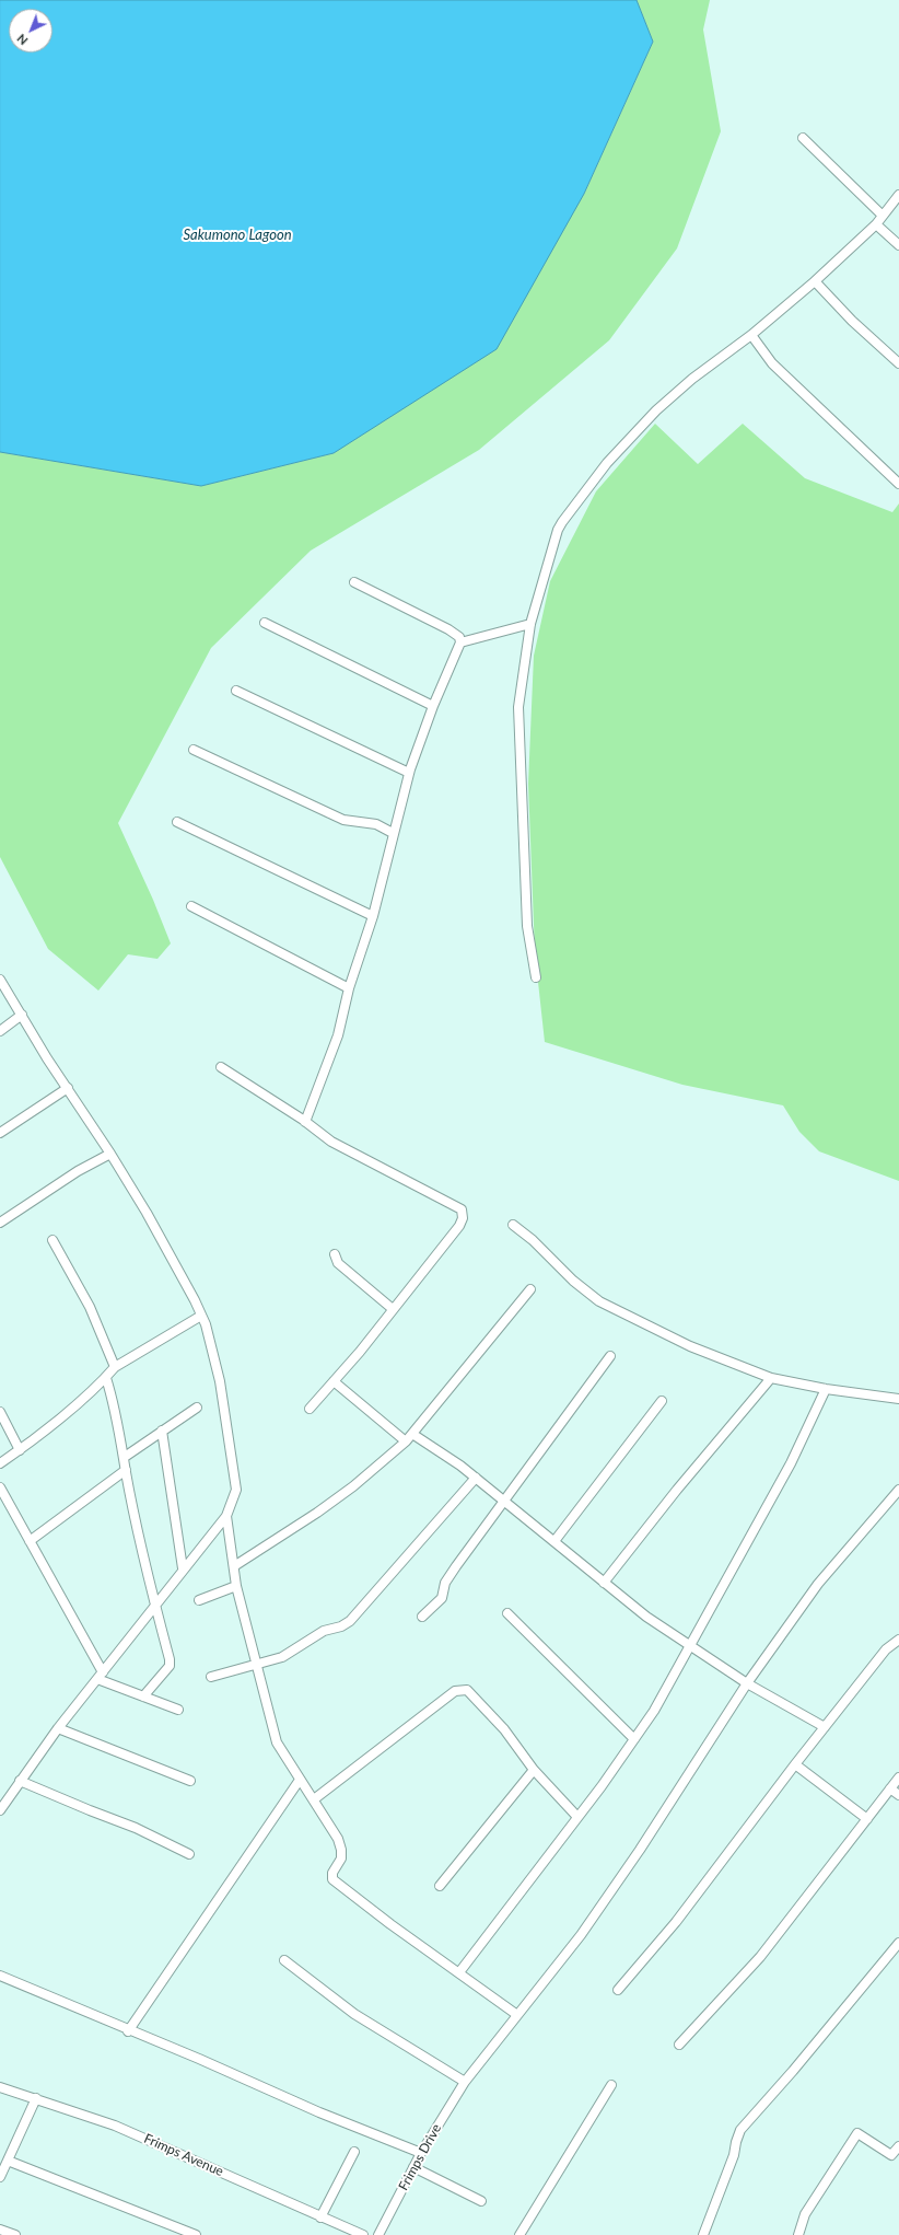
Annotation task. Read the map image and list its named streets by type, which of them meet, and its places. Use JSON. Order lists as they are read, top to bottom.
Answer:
{
  "streets": {
    "street": ["Frimps Avenue", "Frimps Drive"]
  },
  "water": ["Sakumono Lagoon"],
  "north": "bottom left"
}
